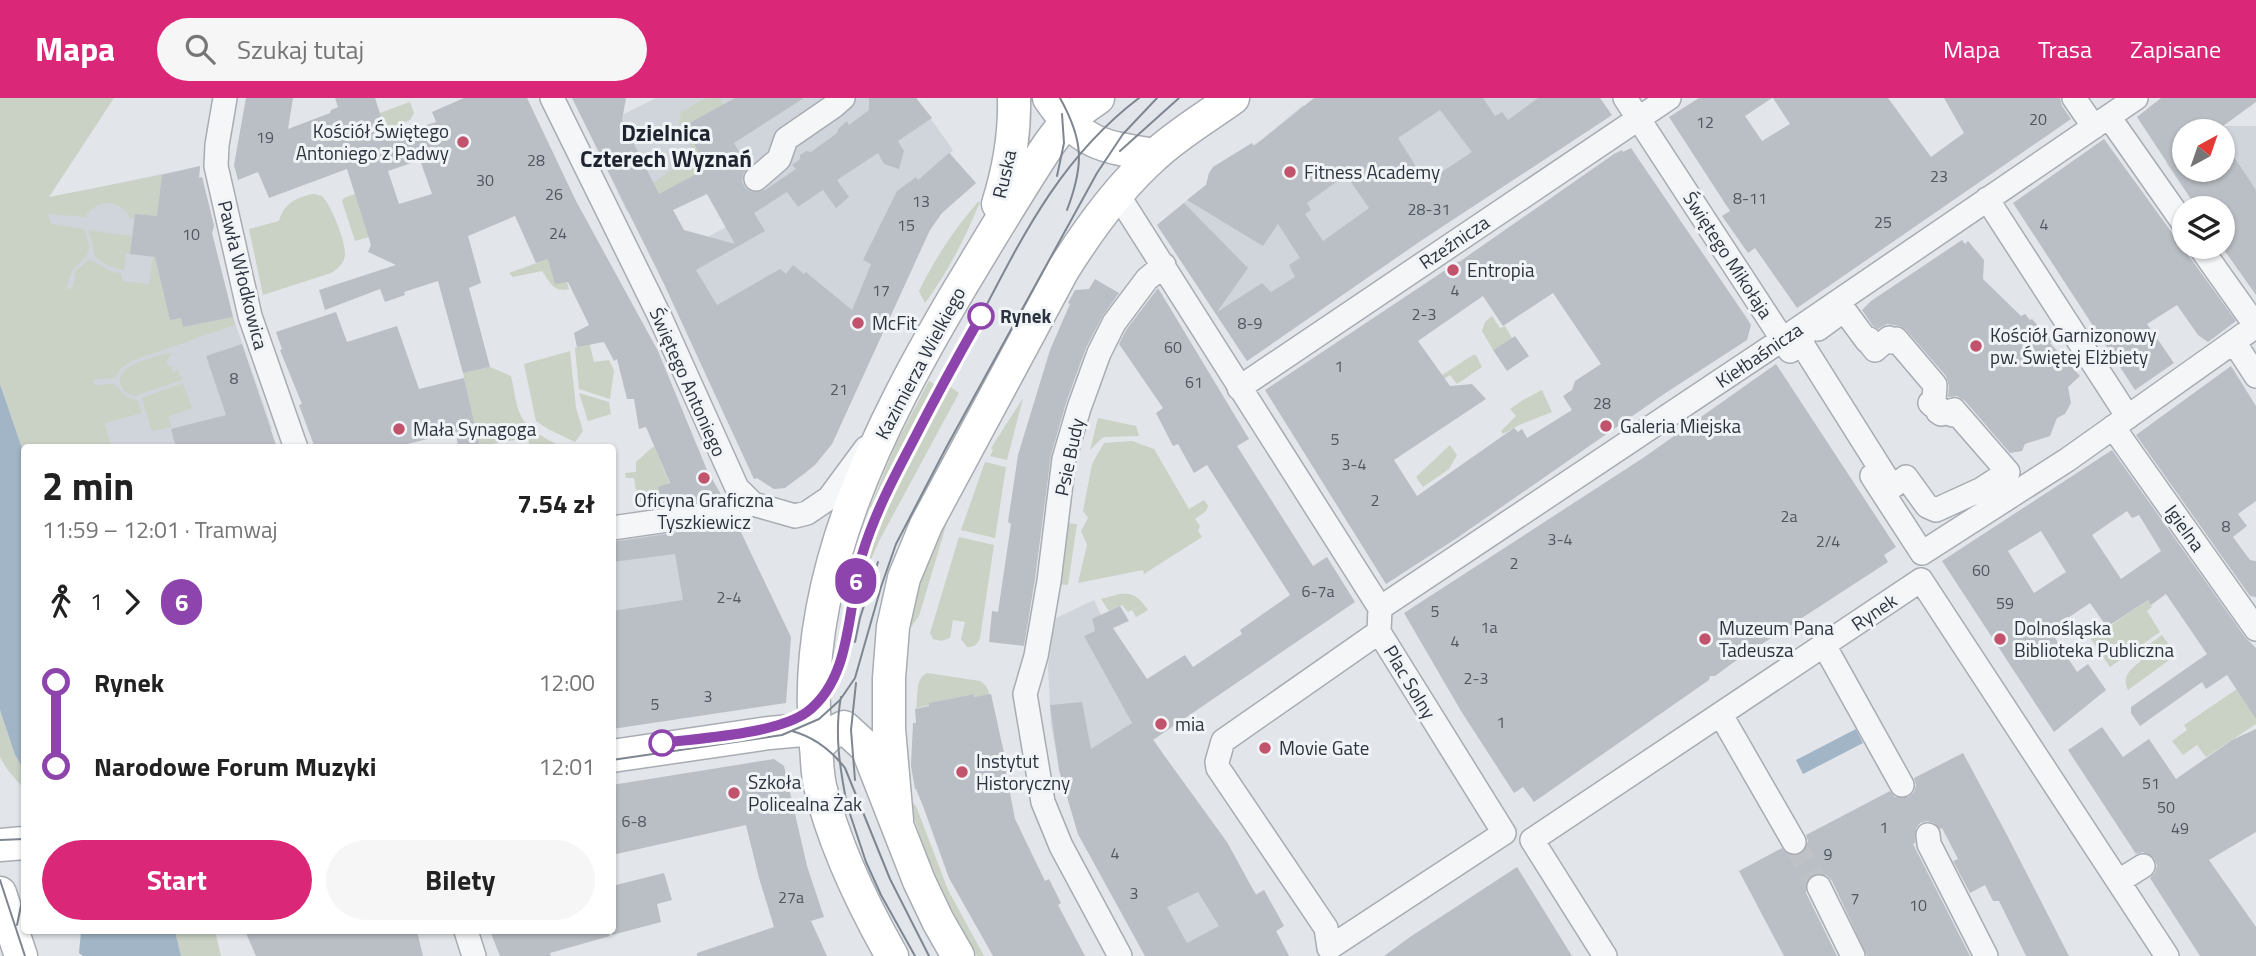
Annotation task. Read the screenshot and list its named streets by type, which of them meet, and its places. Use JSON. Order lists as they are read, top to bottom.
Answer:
{
  "streets": {
    "main road": ["Ruska", "Kazimierza Wielkiego"],
    "street": [
      "Rzeźnicza",
      "Świętego Mikołaja",
      "Pawła Włodkowica",
      "Kiełbaśnicza",
      "Świętego Antoniego",
      "Psie Budy",
      "Igielna",
      "Rynek",
      "Plac Solny"
    ]
  },
  "crossings": [
    ["Ruska", "Kazimierza Wielkiego"],
    ["Rzeźnicza", "Świętego Mikołaja"],
    ["Świętego Mikołaja", "Kiełbaśnicza"],
    ["Kiełbaśnicza", "Igielna"]
  ],
  "districts": ["Dzielnica Czterech Wyznań"],
  "places": [
    "Kościół Świętego Antoniego z Padwy",
    "Fitness Academy",
    "Entropia",
    "Rynek",
    "McFit",
    "Kościół Garnizonowy pw. Świętej Elżbiety",
    "Galeria Miejska",
    "Mała Synagoga",
    "Oficyna Graficzna Tyszkiewicz",
    "Muzeum Pana Tadeusza",
    "Dolnośląska Biblioteka Publiczna",
    "mia",
    "Movie Gate",
    "Instytut Historyczny",
    "Szkoła Policealna Żak"
  ],
  "lines": ["tram line 6"],
  "house_numbers": [
    "20",
    "12",
    "19",
    "28",
    "23",
    "30",
    "26",
    "8-11",
    "13",
    "28-31",
    "25",
    "4",
    "15",
    "24",
    "10",
    "17",
    "4",
    "2-3",
    "8-9",
    "60",
    "1",
    "8",
    "61",
    "21",
    "28",
    "5",
    "3-4",
    "2",
    "2a",
    "8",
    "3-4",
    "2/4",
    "2",
    "60",
    "6-7a",
    "2-4",
    "59",
    "5",
    "1a",
    "4",
    "2-3",
    "3",
    "5",
    "1",
    "51",
    "50",
    "6-8",
    "1",
    "49",
    "4",
    "9",
    "3",
    "27a",
    "7",
    "10"
  ],
  "north": "top right",
  "page": {
    "header": "Mapa",
    "search": "Szukaj tutaj",
    "nav": ["Mapa", "Trasa", "Zapisane"],
    "on_map": "6",
    "heading": ["2 min", "11:59 – 12:01 · Tramwaj", "7.54 zł"],
    "legs": ["1", "6"],
    "list": [
      {
        "name": "Rynek",
        "value": "12:00"
      },
      {
        "name": "Narodowe Forum Muzyki",
        "value": "12:01"
      }
    ],
    "buttons": ["Start", "Bilety"]
  }
}
